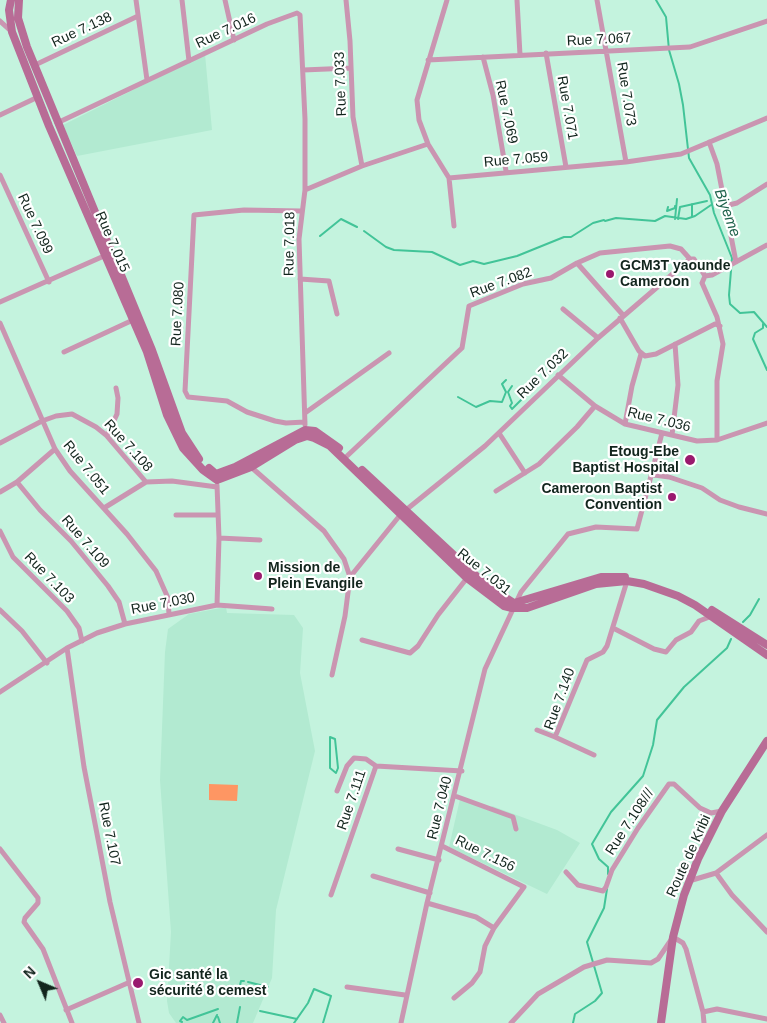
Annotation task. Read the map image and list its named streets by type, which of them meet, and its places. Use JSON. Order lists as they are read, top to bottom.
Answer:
{
  "streets": {
    "main road": ["Rue 7.015", "Rue 7.031", "Route de Kribi"],
    "street": [
      "Rue 7.138",
      "Rue 7.016",
      "Rue 7.067",
      "Rue 7.033",
      "Rue 7.073",
      "Rue 7.071",
      "Rue 7.069",
      "Rue 7.059",
      "Rue 7.099",
      "Rue 7.018",
      "Rue 7.082",
      "Rue 7.080",
      "Rue 7.032",
      "Rue 7.036",
      "Rue 7.108",
      "Rue 7.051",
      "Rue 7.109",
      "Rue 7.103",
      "Rue 7.030",
      "Rue 7.140",
      "Rue 7.111",
      "Rue 7.040",
      "Rue 7.108///",
      "Rue 7.107",
      "Rue 7.156"
    ]
  },
  "crossings": [
    ["Rue 7.138", "Rue 7.015"],
    ["Rue 7.016", "Rue 7.015"],
    ["Rue 7.016", "Rue 7.018"],
    ["Rue 7.067", "Rue 7.073"],
    ["Rue 7.067", "Rue 7.071"],
    ["Rue 7.067", "Rue 7.069"],
    ["Rue 7.073", "Rue 7.059"],
    ["Rue 7.071", "Rue 7.059"],
    ["Rue 7.069", "Rue 7.059"],
    ["Rue 7.015", "Rue 7.108"],
    ["Rue 7.015", "Rue 7.031"],
    ["Rue 7.018", "Rue 7.080"],
    ["Rue 7.018", "Rue 7.031"],
    ["Rue 7.082", "Rue 7.031"],
    ["Rue 7.080", "Rue 7.031"],
    ["Rue 7.032", "Rue 7.036"],
    ["Rue 7.032", "Rue 7.031"],
    ["Rue 7.108", "Rue 7.051"],
    ["Rue 7.108", "Rue 7.031"],
    ["Rue 7.051", "Rue 7.030"],
    ["Rue 7.109", "Rue 7.030"],
    ["Rue 7.031", "Rue 7.140"],
    ["Rue 7.031", "Rue 7.040"],
    ["Rue 7.103", "Rue 7.030"],
    ["Rue 7.030", "Rue 7.107"],
    ["Rue 7.111", "Rue 7.040"],
    ["Rue 7.040", "Rue 7.156"],
    ["Rue 7.108///", "Route de Kribi"]
  ],
  "water": ["Biyeme"],
  "places": [
    "GCM3T yaounde Cameroon",
    "Etoug-Ebe Baptist Hospital",
    "Cameroon Baptist Convention",
    "Mission de Plein Evangile",
    "Gic santé la sécurité 8 cemest"
  ],
  "north": "top left"
}
